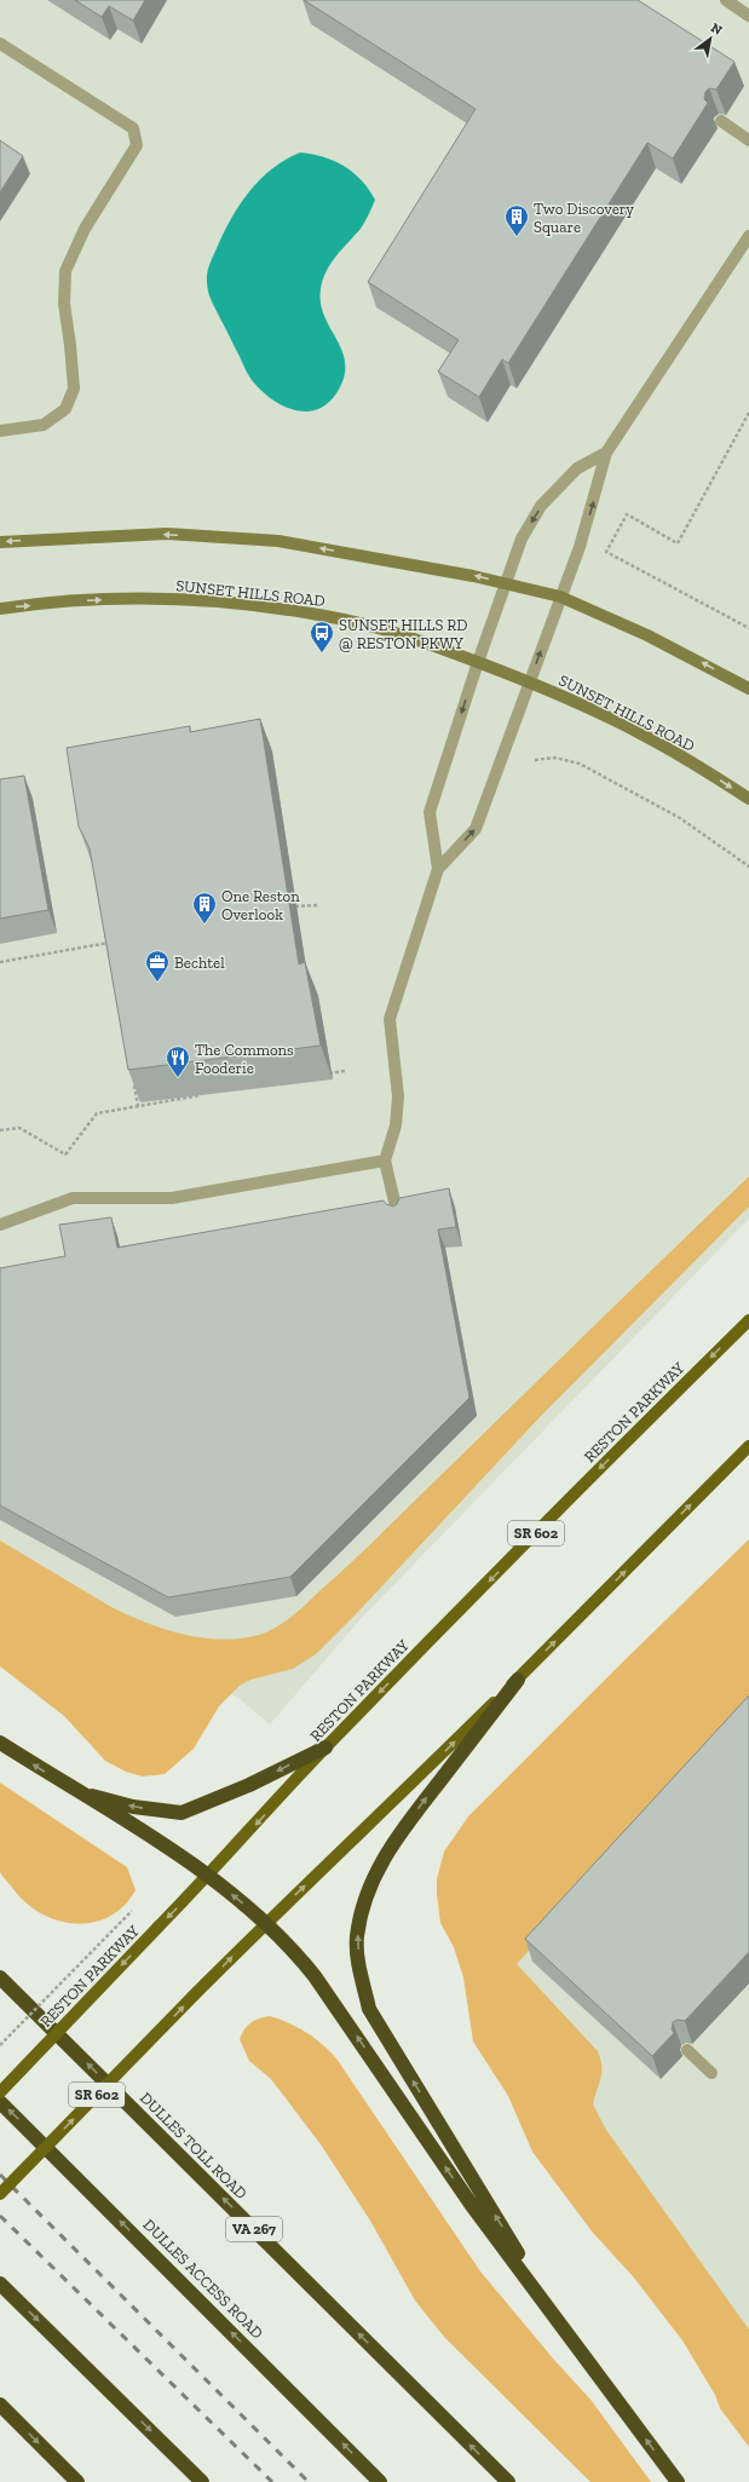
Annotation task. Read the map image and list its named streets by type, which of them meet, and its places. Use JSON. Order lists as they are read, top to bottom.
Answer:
{
  "streets": {
    "highway": ["DULLES TOLL ROAD", "VA 267", "DULLES ACCESS ROAD"],
    "main road": ["SUNSET HILLS ROAD", "RESTON PARKWAY", "SR 602"]
  },
  "one_way": ["DULLES TOLL ROAD"],
  "places": {
    "building": ["Two Discovery Square", "One Reston Overlook"],
    "bus stop": ["SUNSET HILLS RD @ RESTON PKWY"],
    "office": ["Bechtel"],
    "restaurant": ["The Commons Fooderie"]
  },
  "north": "top right"
}
